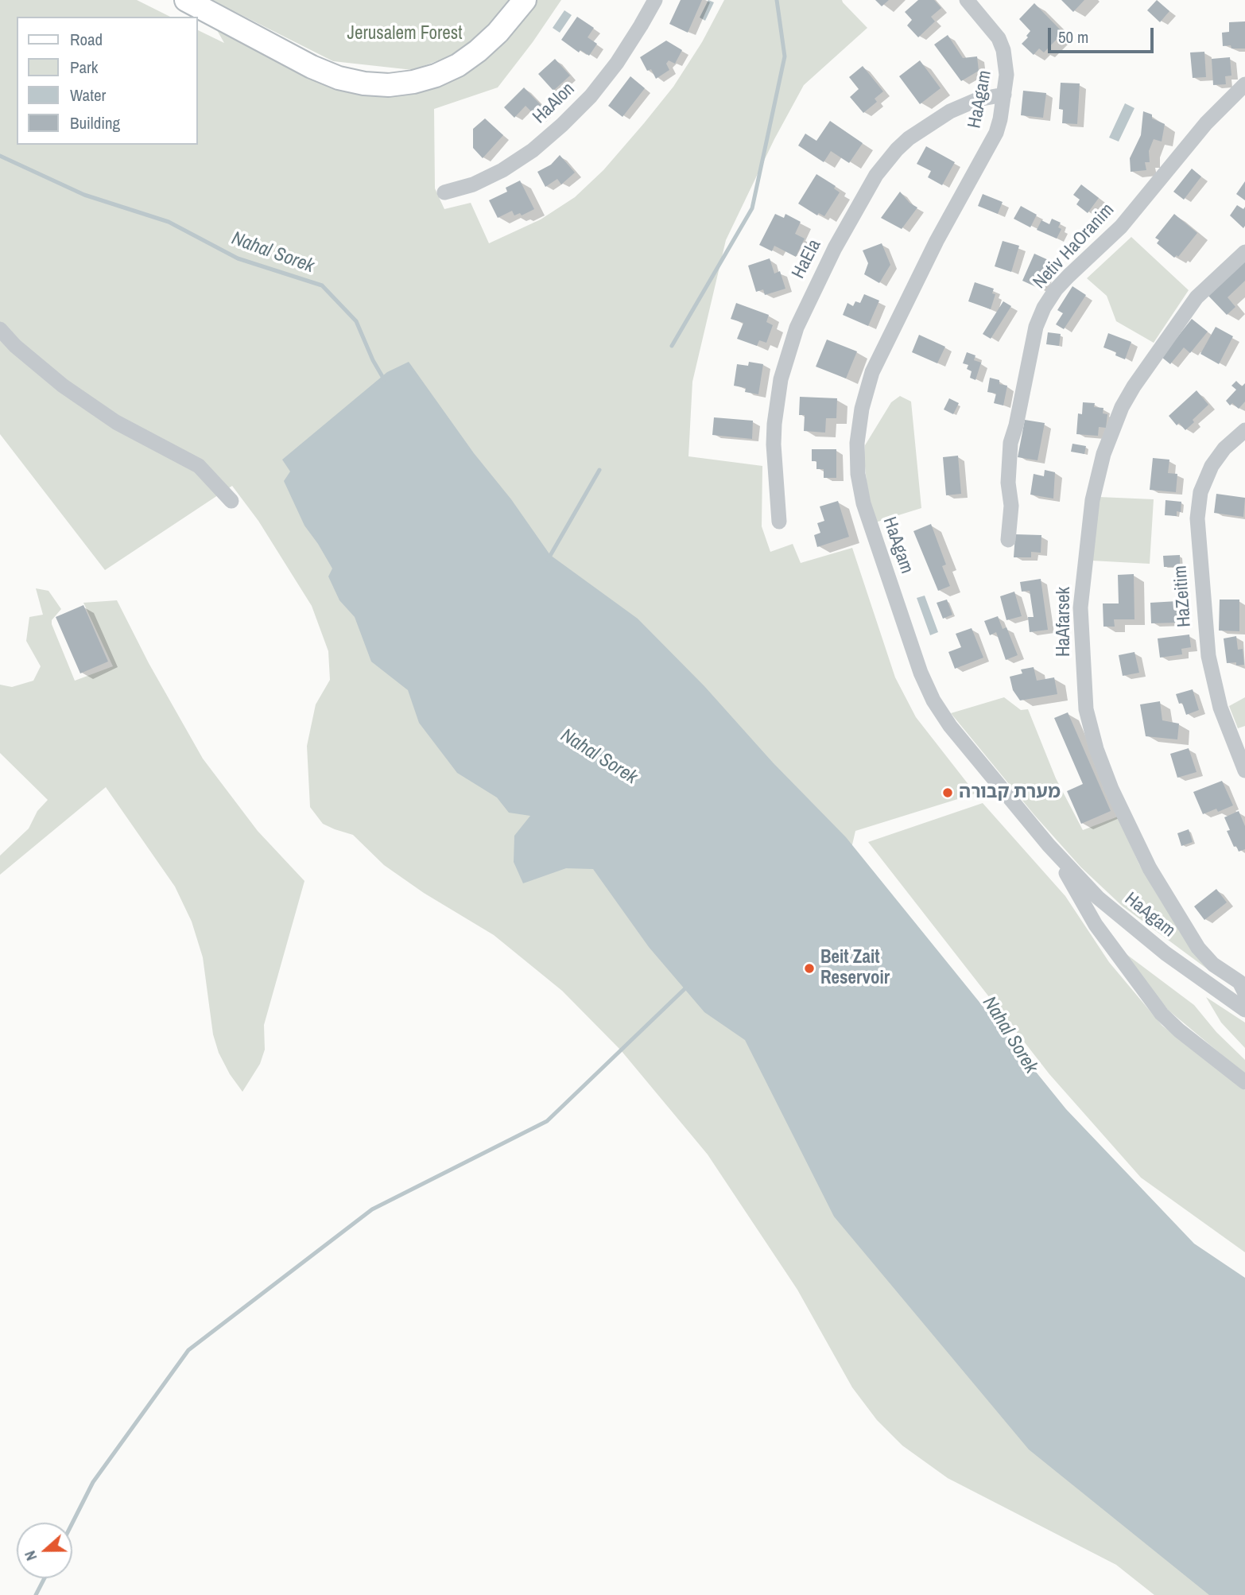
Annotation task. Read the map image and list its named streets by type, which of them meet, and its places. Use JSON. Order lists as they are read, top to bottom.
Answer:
{
  "streets": {
    "street": [
      "HaAgam",
      "HaAlon",
      "Netiv HaOranim",
      "HaEla",
      "HaZeitim",
      "HaAfarsek"
    ]
  },
  "crossings": [
    ["HaAgam", "HaEla"]
  ],
  "water": ["Nahal Sorek"],
  "parks": ["Jerusalem Forest"],
  "places": ["מערת קבורה", "Beit Zait Reservoir"],
  "legend": [
    "Road",
    "Park",
    "Water",
    "Building"
  ],
  "scale_bar": "50 m",
  "north": "left"
}
